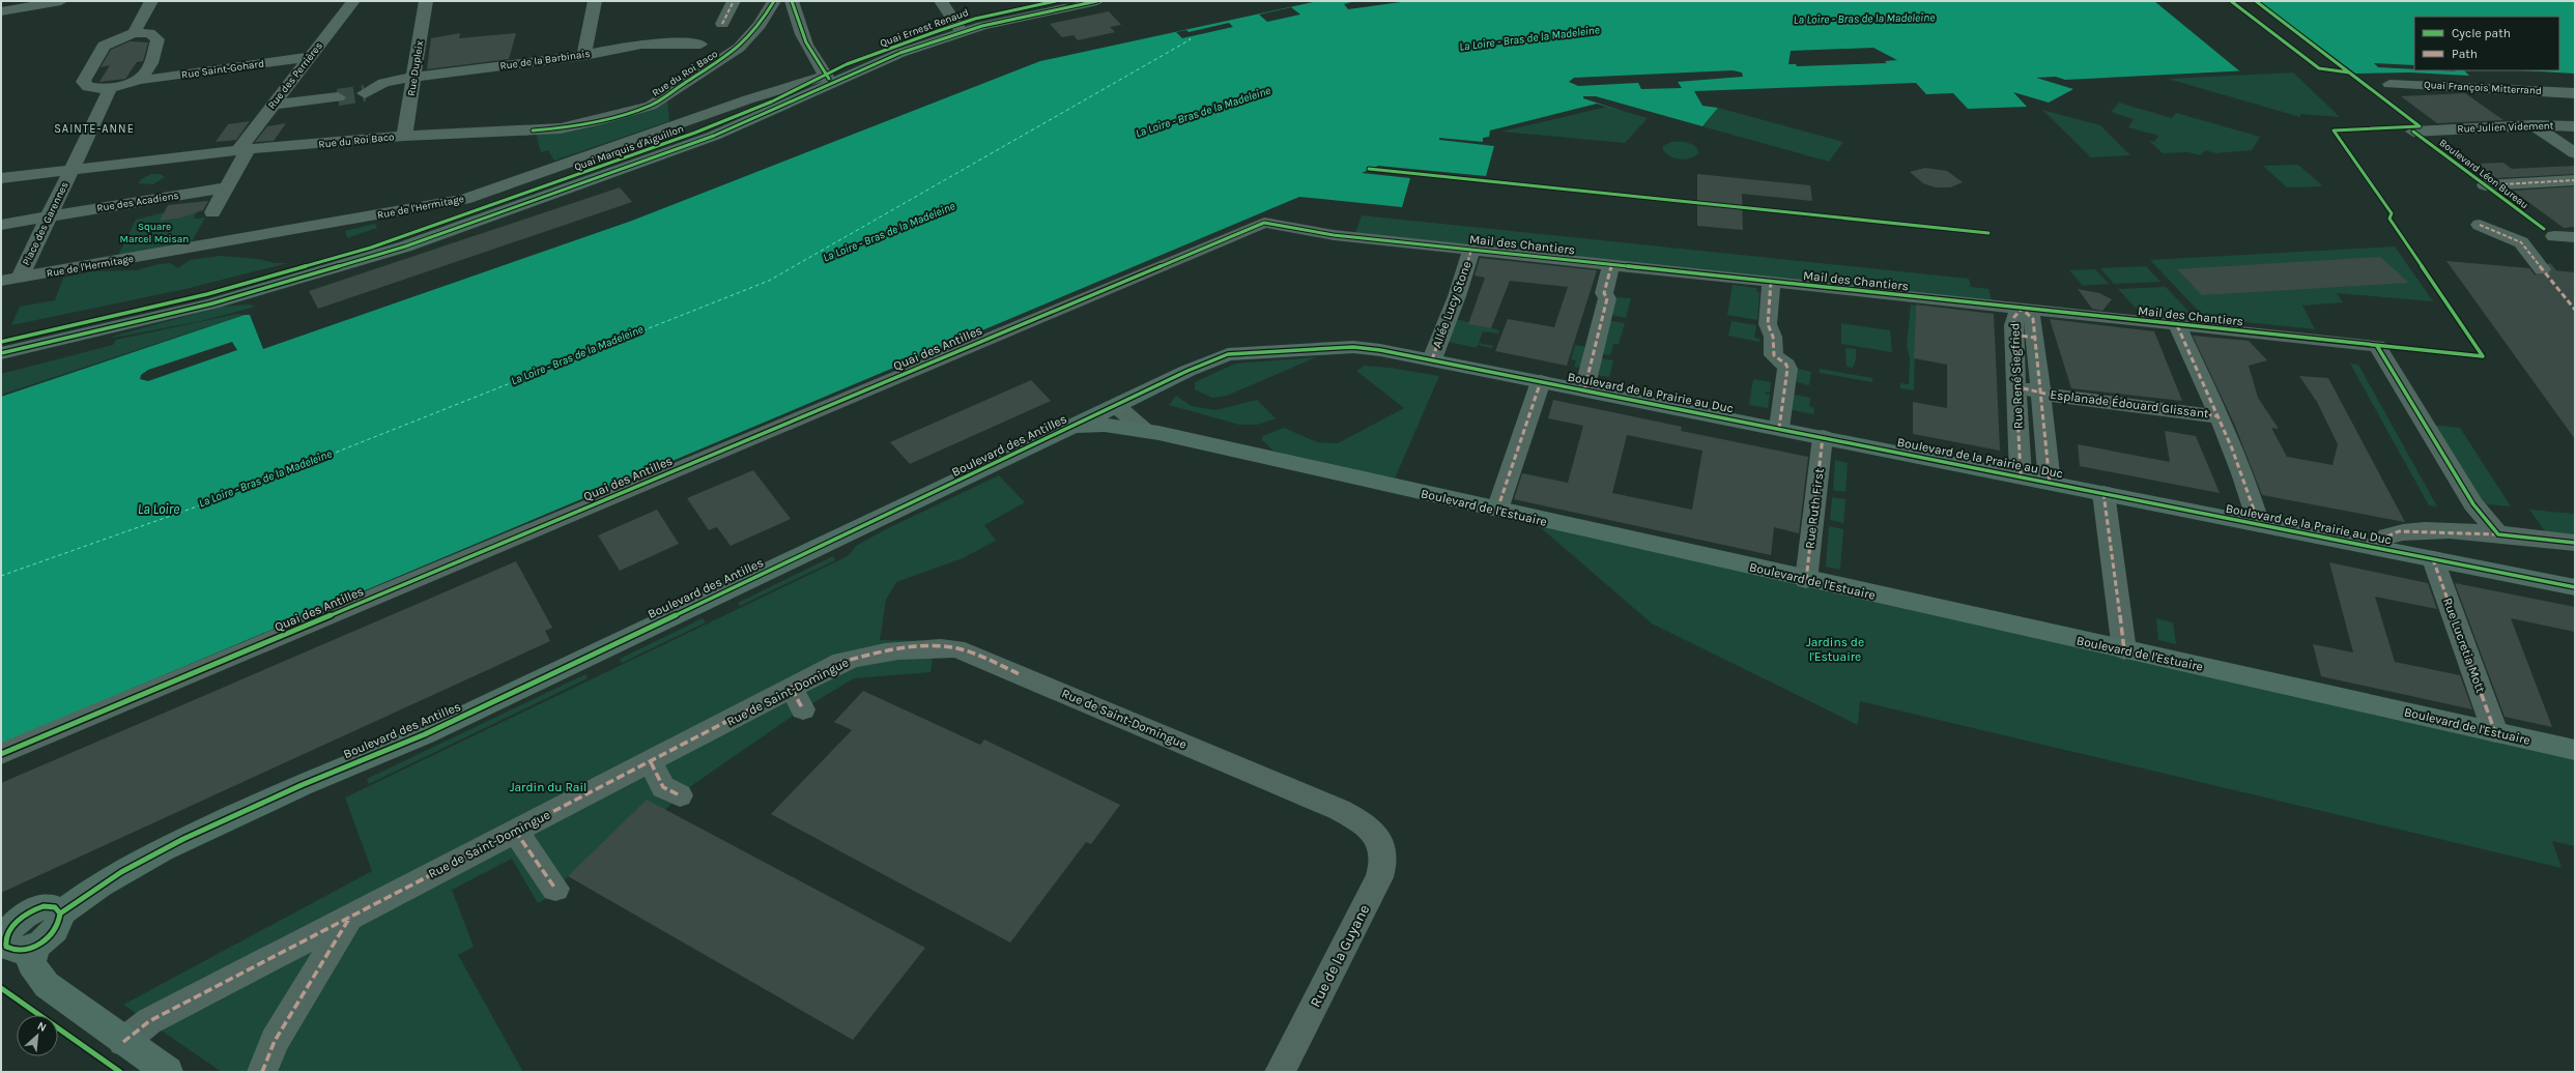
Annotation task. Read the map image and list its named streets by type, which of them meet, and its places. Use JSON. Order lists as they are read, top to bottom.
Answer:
{
  "streets": {
    "main road": [
      "Quai Ernest Renaud",
      "Quai Marquis d'Aiguillon",
      "Boulevard de la Prairie au Duc",
      "Boulevard des Antilles",
      "Boulevard de l'Estuaire"
    ],
    "street": [
      "Rue de la Barbinais",
      "Rue Dupleix",
      "Rue Saint-Gohard",
      "Rue du Roi Baco",
      "Rue des Perrières",
      "Quai François Mitterrand",
      "Rue Julien Videment",
      "Rue des Acadiens",
      "Rue de l'Hermitage",
      "Place des Garennes",
      "Mail des Chantiers",
      "Allée Lucy Stone",
      "Quai des Antilles",
      "Rue René Siegfried",
      "Esplanade Édouard Glissant",
      "Rue Ruth First",
      "Rue Lucretia Mott",
      "Rue de Saint-Domingue",
      "Rue de la Guyane"
    ],
    "cycle path": ["Boulevard Léon Bureau"]
  },
  "crossings": [
    ["Quai Ernest Renaud", "Quai Marquis d'Aiguillon"],
    ["Quai Ernest Renaud", "Rue de l'Hermitage"],
    ["Rue de la Barbinais", "Rue Dupleix"],
    ["Rue Dupleix", "Rue du Roi Baco"],
    ["Rue Saint-Gohard", "Rue des Perrières"],
    ["Rue du Roi Baco", "Rue des Perrières"],
    ["Rue du Roi Baco", "Place des Garennes"],
    ["Rue des Perrières", "Rue des Acadiens"],
    ["Quai Marquis d'Aiguillon", "Rue de l'Hermitage"],
    ["Rue des Acadiens", "Place des Garennes"],
    ["Rue de l'Hermitage", "Place des Garennes"],
    ["Mail des Chantiers", "Allée Lucy Stone"],
    ["Mail des Chantiers", "Quai des Antilles"],
    ["Mail des Chantiers", "Rue René Siegfried"],
    ["Mail des Chantiers", "Esplanade Édouard Glissant"],
    ["Allée Lucy Stone", "Boulevard de la Prairie au Duc"],
    ["Rue René Siegfried", "Boulevard de la Prairie au Duc"],
    ["Rue René Siegfried", "Esplanade Édouard Glissant"],
    ["Boulevard de la Prairie au Duc", "Esplanade Édouard Glissant"],
    ["Boulevard de la Prairie au Duc", "Boulevard des Antilles"],
    ["Boulevard de la Prairie au Duc", "Rue Ruth First"],
    ["Boulevard de la Prairie au Duc", "Rue Lucretia Mott"],
    ["Boulevard des Antilles", "Boulevard de l'Estuaire"],
    ["Boulevard des Antilles", "Rue de Saint-Domingue"],
    ["Boulevard de l'Estuaire", "Rue Ruth First"],
    ["Boulevard de l'Estuaire", "Rue Lucretia Mott"],
    ["Rue de Saint-Domingue", "Rue de la Guyane"]
  ],
  "districts": ["SAINTE-ANNE"],
  "water": ["La Loire - Bras de la Madeleine", "La Loire"],
  "parks": ["Square Marcel Moisan", "Jardins de l'Estuaire", "Jardin du Rail"],
  "legend": ["Cycle path", "Path"],
  "north": "top right"
}
